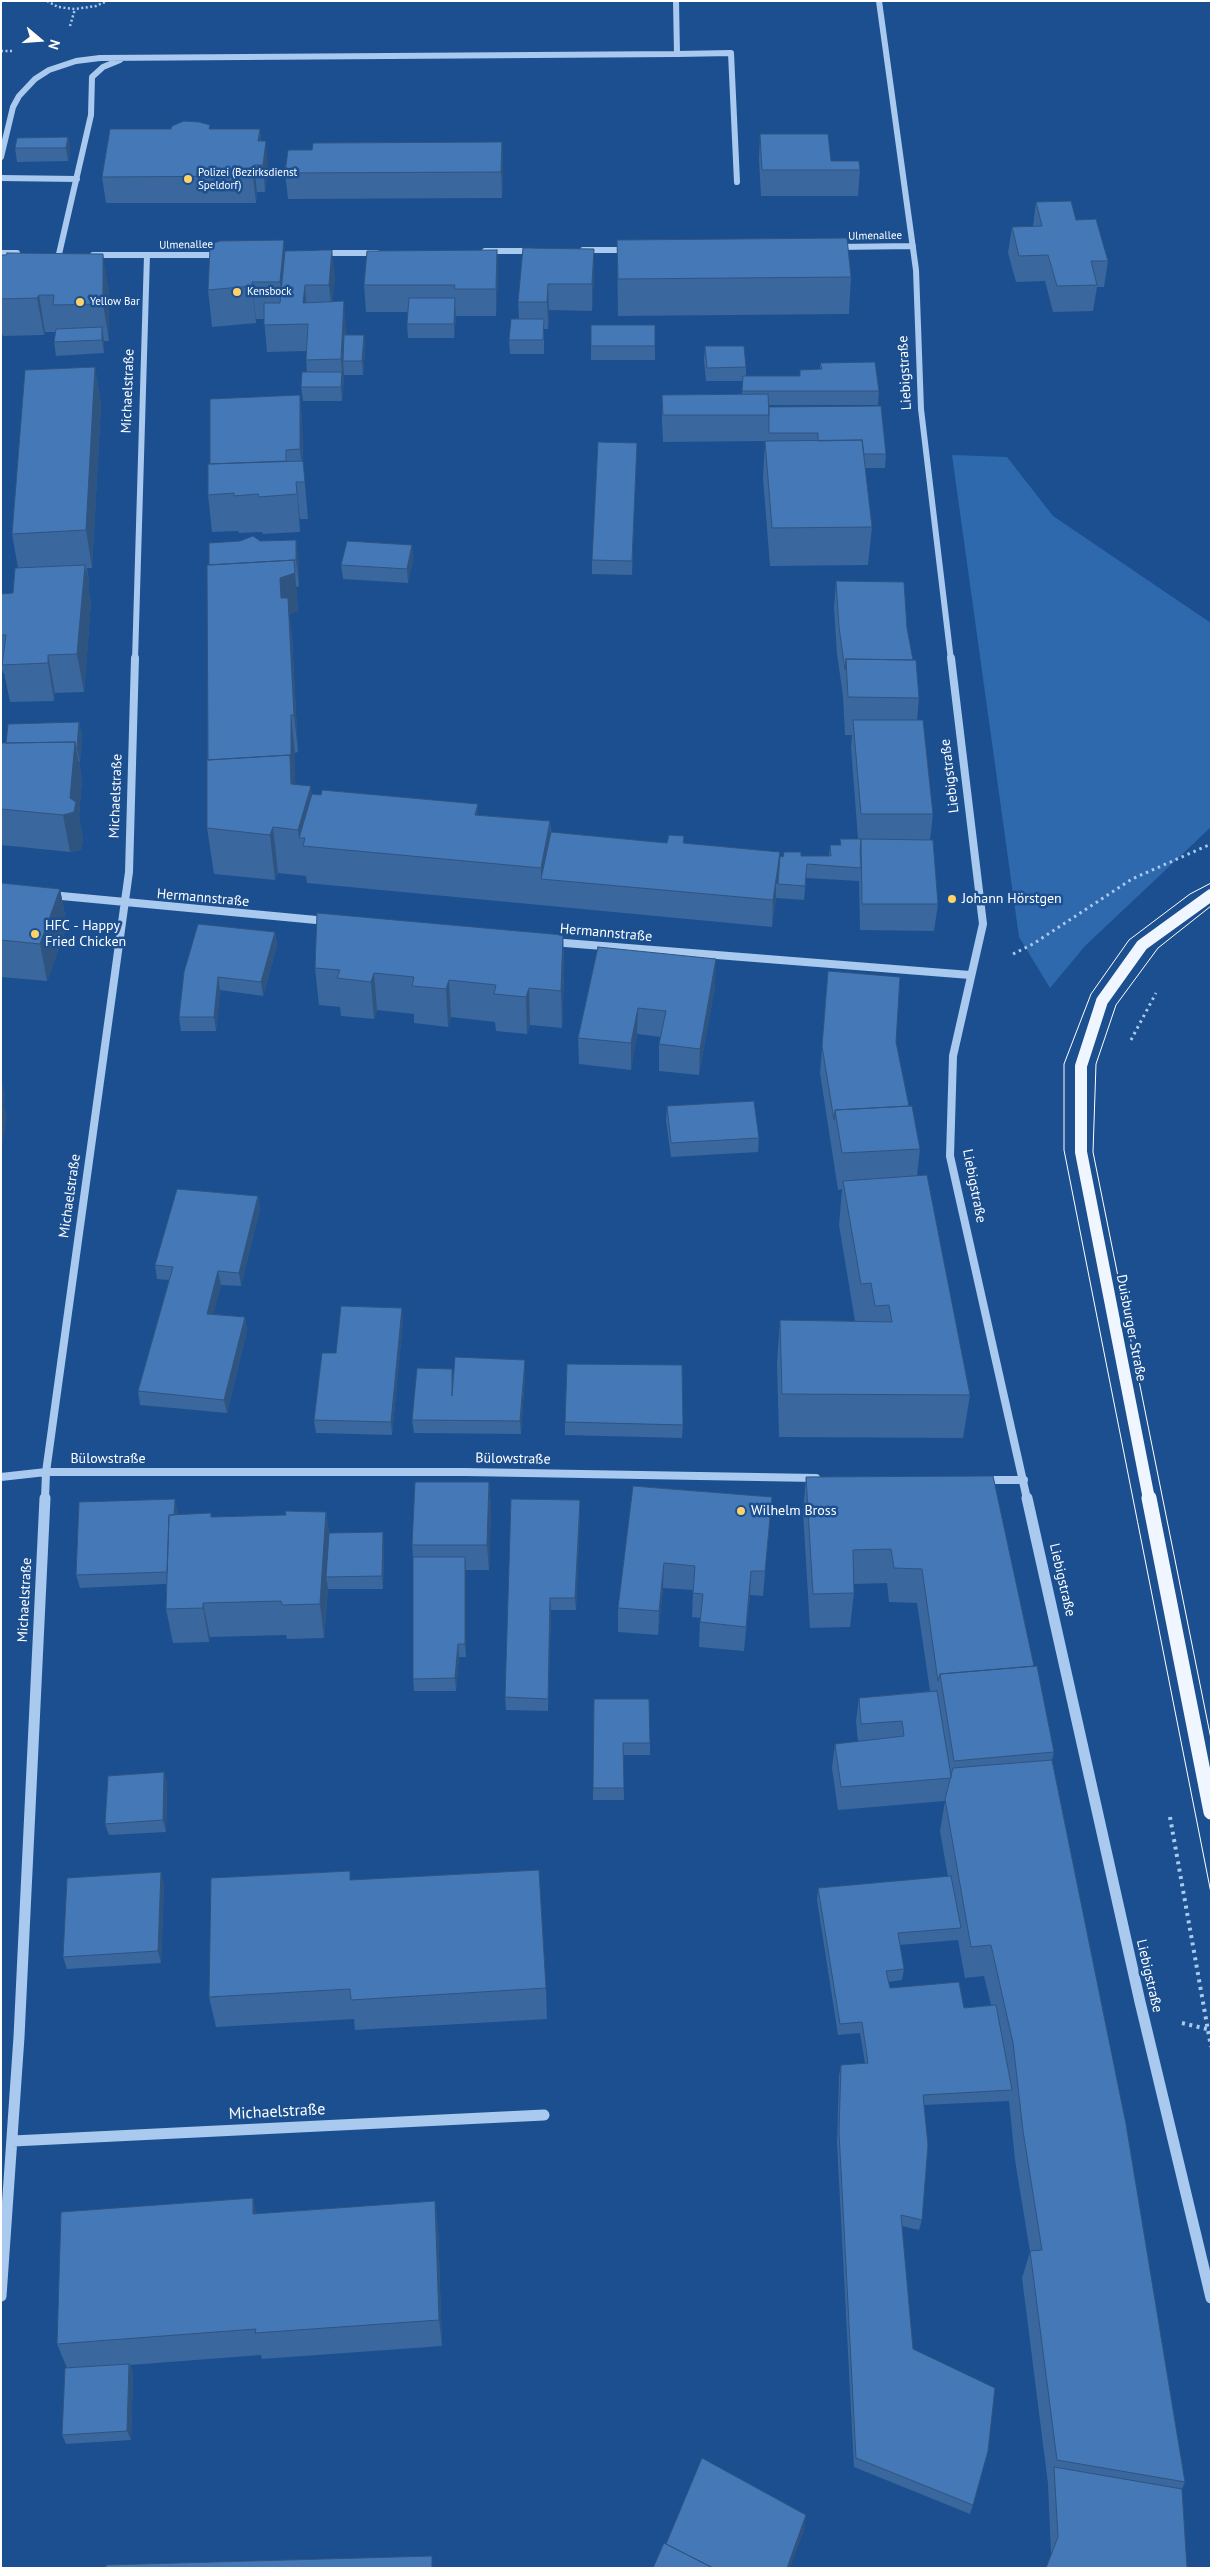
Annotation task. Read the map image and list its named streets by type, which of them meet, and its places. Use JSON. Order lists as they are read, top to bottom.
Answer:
{
  "streets": {
    "main road": ["Duisburger Straße"],
    "street": [
      "Ulmenallee",
      "Liebigstraße",
      "Michaelstraße",
      "Hermannstraße",
      "Bülowstraße"
    ]
  },
  "crossings": [
    ["Ulmenallee", "Liebigstraße"],
    ["Ulmenallee", "Michaelstraße"],
    ["Liebigstraße", "Hermannstraße"],
    ["Michaelstraße", "Hermannstraße"],
    ["Michaelstraße", "Bülowstraße"]
  ],
  "places": [
    "Polizei (Bezirksdienst Speldorf)",
    "Kensbock",
    "Yellow Bar",
    "Johann Hörstgen",
    "HFC - Happy Fried Chicken",
    "Wilhelm Bross"
  ],
  "north": "right"
}
